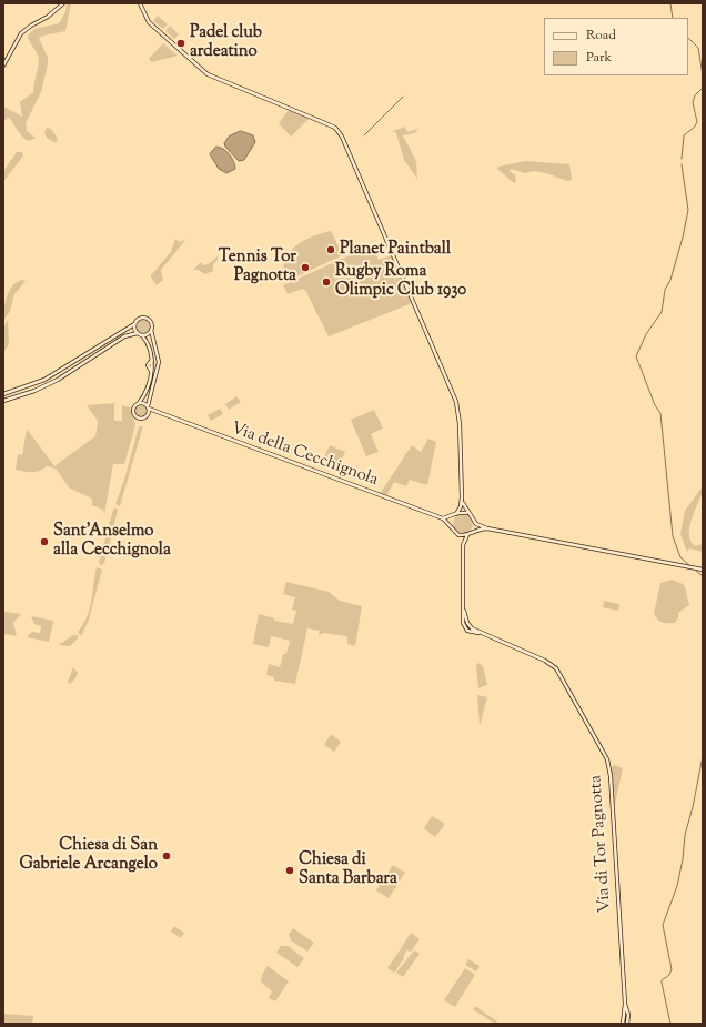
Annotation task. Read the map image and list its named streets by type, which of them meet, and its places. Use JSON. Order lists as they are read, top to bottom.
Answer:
{
  "streets": {
    "street": ["Via della Cecchignola", "Via di Tor Pagnotta"]
  },
  "crossings": [
    ["Via della Cecchignola", "Via di Tor Pagnotta"]
  ],
  "places": [
    "Padel club ardeatino",
    "Planet Paintball",
    "Tennis Tor Pagnotta",
    "Rugby Roma Olimpic Club 1930",
    "Sant’Anselmo alla Cecchignola",
    "Chiesa di San Gabriele Arcangelo",
    "Chiesa di Santa Barbara"
  ],
  "legend": ["Road", "Park"]
}
